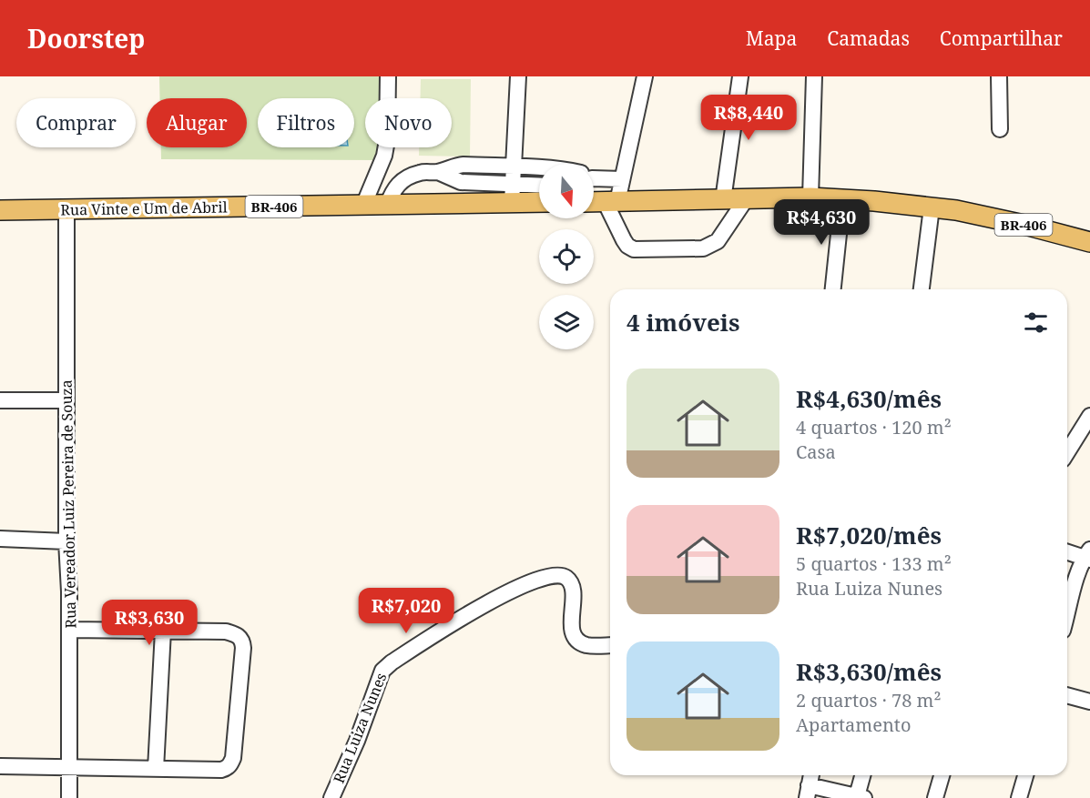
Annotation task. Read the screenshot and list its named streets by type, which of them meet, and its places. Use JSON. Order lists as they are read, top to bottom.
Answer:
{
  "streets": {
    "main road": ["BR-406", "Rua Vinte e Um de Abril"],
    "street": ["Rua Vereador Luiz Pereira de Souza", "Rua Luiza Nunes"]
  },
  "crossings": [
    ["Rua Vinte e Um de Abril", "Rua Vereador Luiz Pereira de Souza"]
  ],
  "north": "bottom",
  "page": {
    "header": "Doorstep",
    "nav": ["Mapa", "Camadas", "Compartilhar"],
    "price": [
      "R$8,440",
      "R$4,630",
      "R$7,020",
      "R$3,630"
    ],
    "chip": [
      "Comprar",
      "Alugar",
      "Filtros",
      "Novo"
    ],
    "heading": "4 imóveis",
    "list": [
      {
        "name": "R$4,630/mês",
        "note": "4 quartos · 120 m² · Casa"
      },
      {
        "name": "R$7,020/mês",
        "note": "5 quartos · 133 m² · Rua Luiza Nunes"
      },
      {
        "name": "R$3,630/mês",
        "note": "2 quartos · 78 m² · Apartamento"
      }
    ]
  }
}
